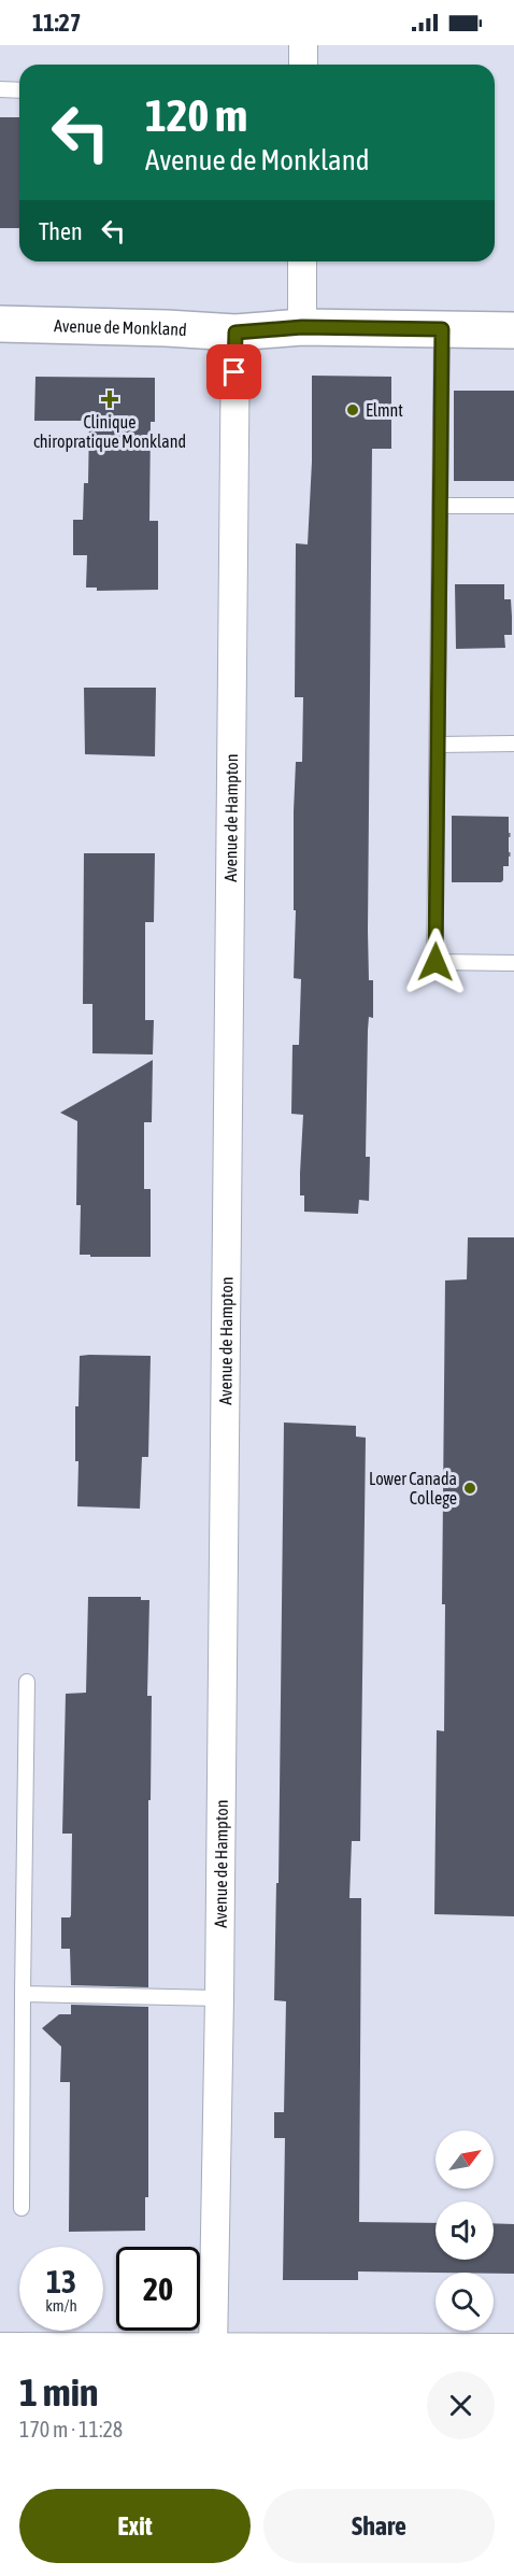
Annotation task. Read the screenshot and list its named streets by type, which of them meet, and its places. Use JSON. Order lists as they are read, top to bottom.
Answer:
{
  "streets": {
    "street": ["Avenue de Monkland", "Avenue de Hampton"]
  },
  "crossings": [
    ["Avenue de Monkland", "Avenue de Hampton"]
  ],
  "places": {
    "health": ["Clinique chiropratique Monkland"],
    "other": ["Elmnt", "Lower Canada College"]
  },
  "north": "top right",
  "page": {
    "status": "11:27",
    "turn": ["120 m", "Avenue de Monkland"],
    "then": "Then",
    "speed": "13 km/h",
    "limit": "20",
    "heading": ["1 min", "170 m · 11:28"],
    "buttons": ["Exit", "Share"]
  }
}
